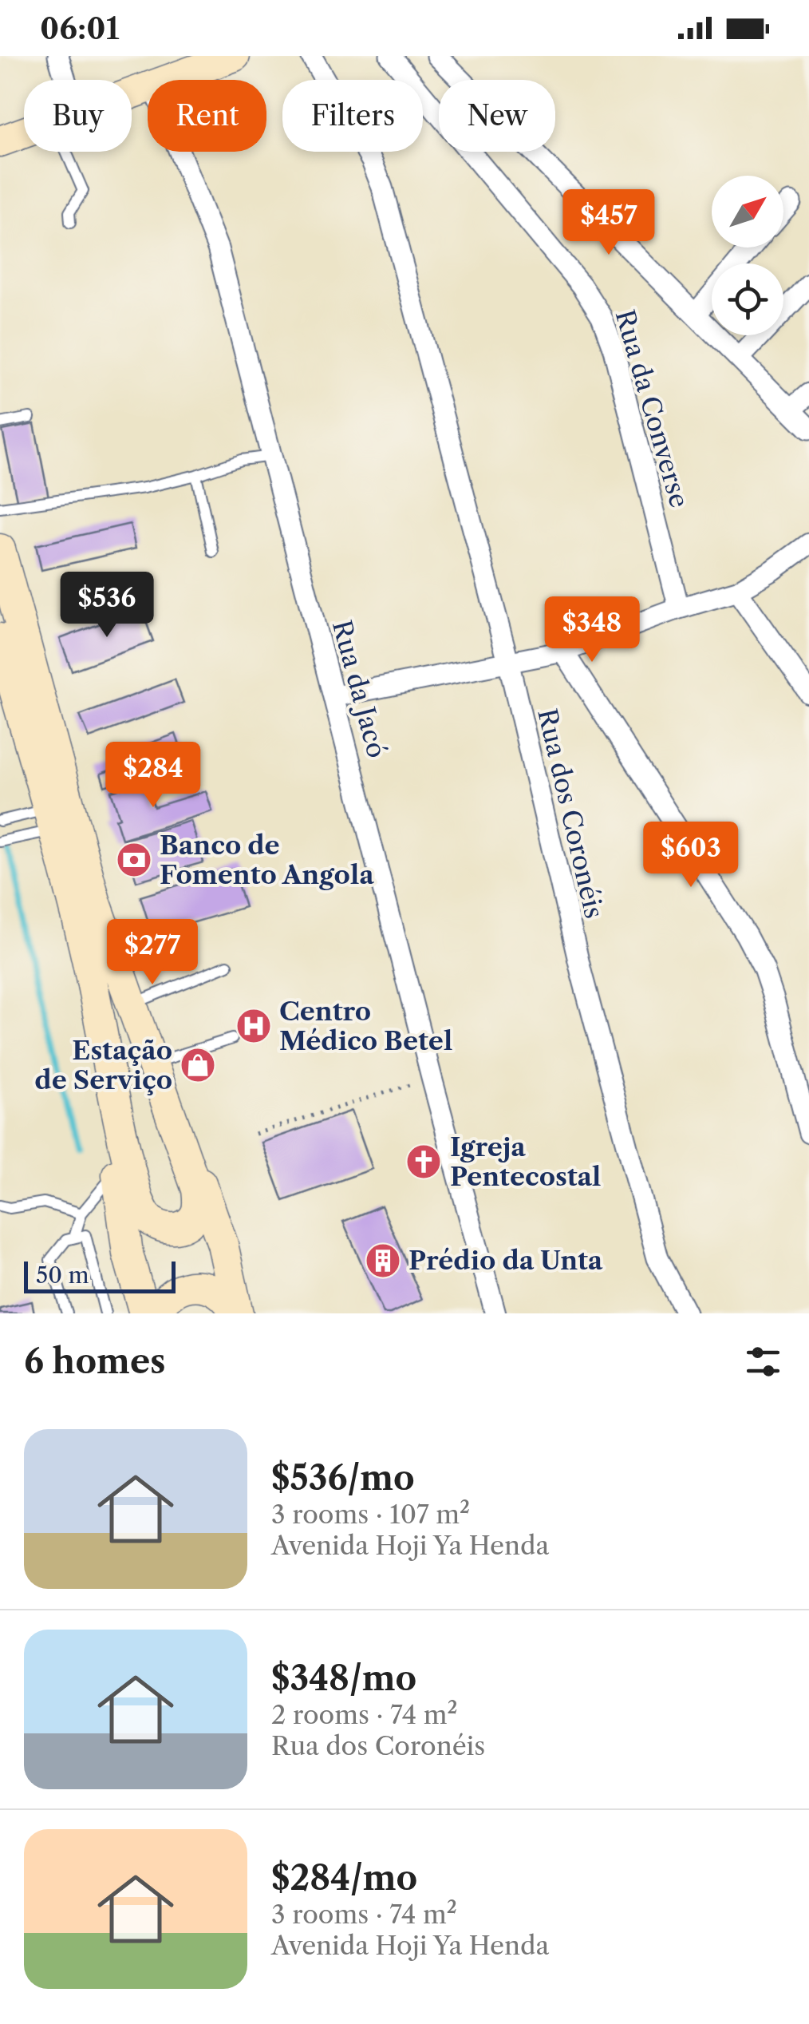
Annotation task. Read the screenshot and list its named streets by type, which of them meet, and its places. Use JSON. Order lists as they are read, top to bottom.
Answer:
{
  "streets": {
    "street": ["Rua da Converse", "Rua da Jacó", "Rua dos Coronéis"]
  },
  "places": {
    "bank": ["Banco de Fomento Angola"],
    "hospital": ["Centro Médico Betel"],
    "shop": ["Estação de Serviço"],
    "church": ["Igreja Pentecostal"],
    "building": ["Prédio da Unta"]
  },
  "scale_bar": "50 m",
  "north": "top right",
  "page": {
    "status": "06:01",
    "chip": [
      "Buy",
      "Rent",
      "Filters",
      "New"
    ],
    "price": [
      "$457",
      "$536",
      "$348",
      "$284",
      "$603",
      "$277"
    ],
    "scale": "50 m",
    "heading": "6 homes",
    "list": [
      {
        "name": "$536/mo",
        "note": "3 rooms · 107 m² · Avenida Hoji Ya Henda"
      },
      {
        "name": "$348/mo",
        "note": "2 rooms · 74 m² · Rua dos Coronéis"
      },
      {
        "name": "$284/mo",
        "note": "3 rooms · 74 m² · Avenida Hoji Ya Henda"
      }
    ]
  }
}
